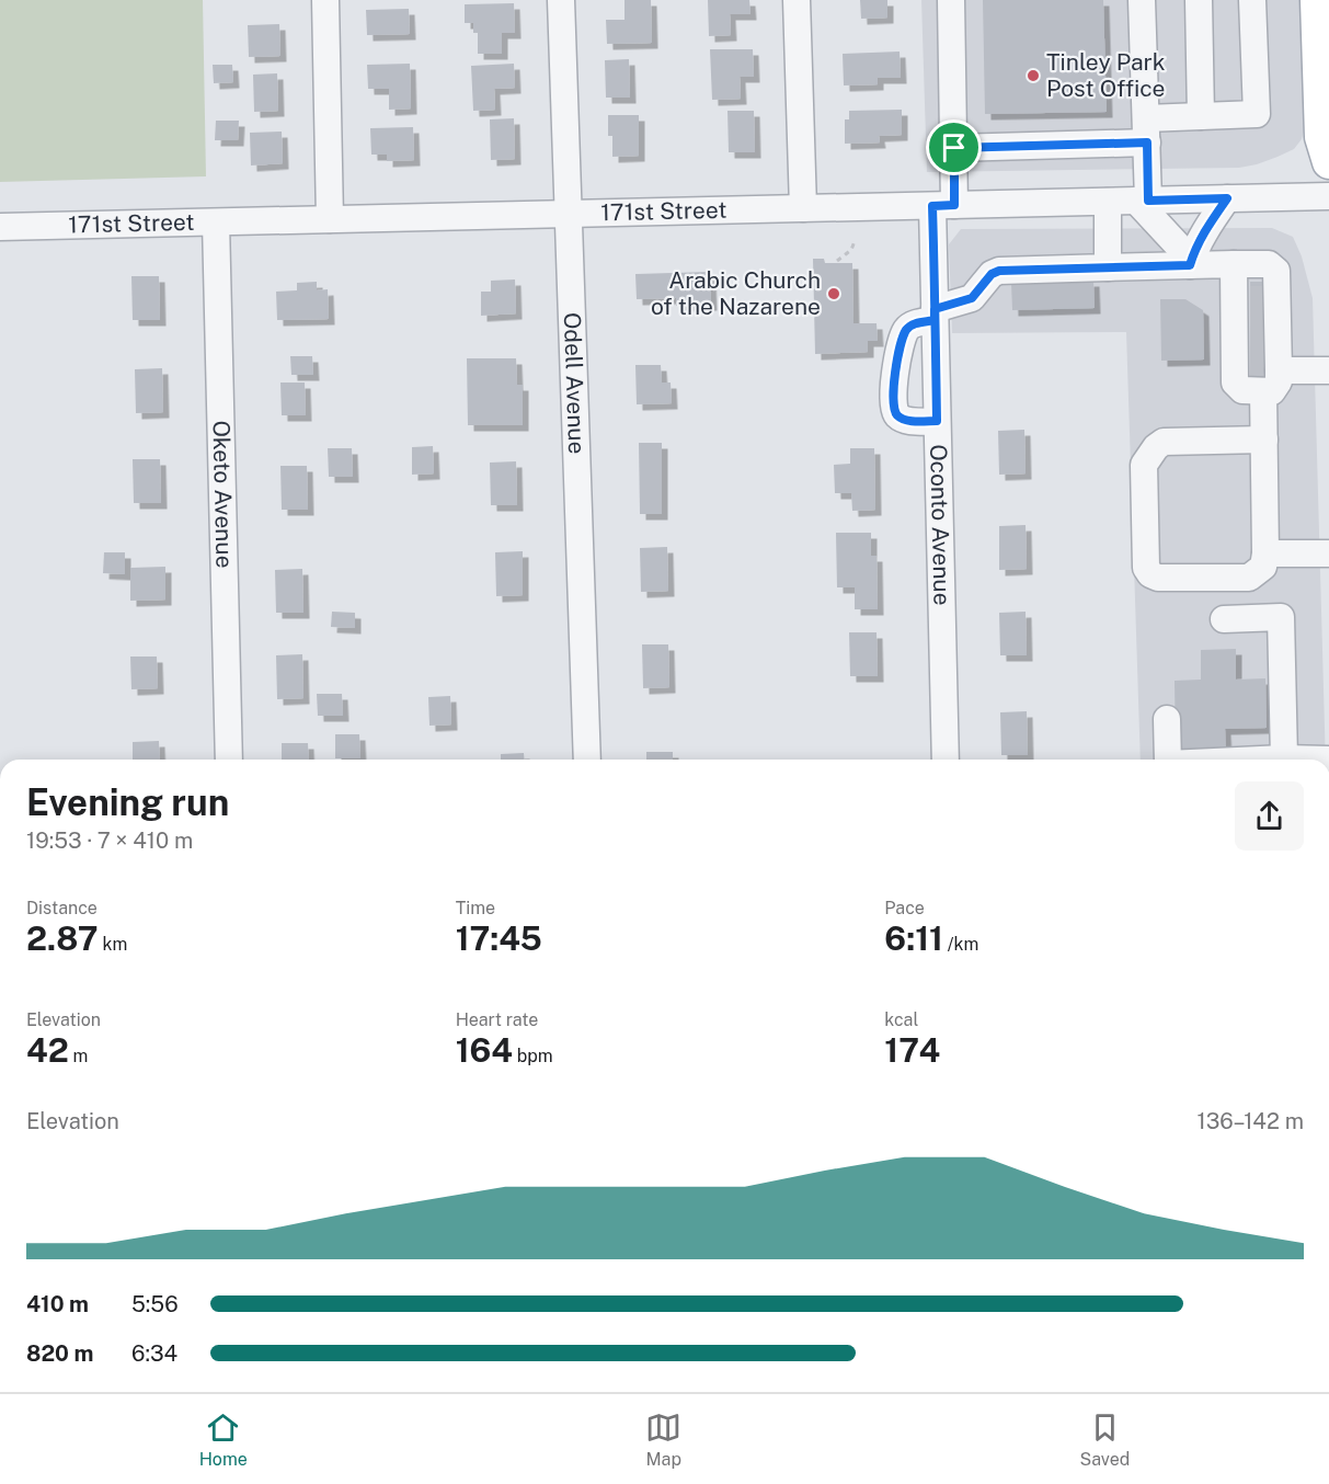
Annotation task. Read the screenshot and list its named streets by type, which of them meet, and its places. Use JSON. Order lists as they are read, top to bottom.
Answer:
{
  "streets": {
    "street": [
      "171st Street",
      "Odell Avenue",
      "Oketo Avenue",
      "Oconto Avenue"
    ]
  },
  "crossings": [
    ["171st Street", "Odell Avenue"],
    ["171st Street", "Oketo Avenue"],
    ["171st Street", "Oconto Avenue"]
  ],
  "places": ["Tinley Park Post Office", "Arabic Church of the Nazarene"],
  "page": {
    "heading": ["Evening run", "19:53 · 7 × 410 m"],
    "stats": [
      ["Distance", "2.87 km"],
      ["Time", "17:45"],
      ["Pace", "6:11 /km"],
      ["Elevation", "42 m"],
      ["Heart rate", "164 bpm"],
      ["kcal", "174"]
    ],
    "chart": ["Elevation", "136–142 m"],
    "list": [
      {
        "name": "410 m",
        "note": "5:56"
      },
      {
        "name": "820 m",
        "note": "6:34"
      }
    ],
    "tabs": ["Home", "Map", "Saved"]
  }
}
